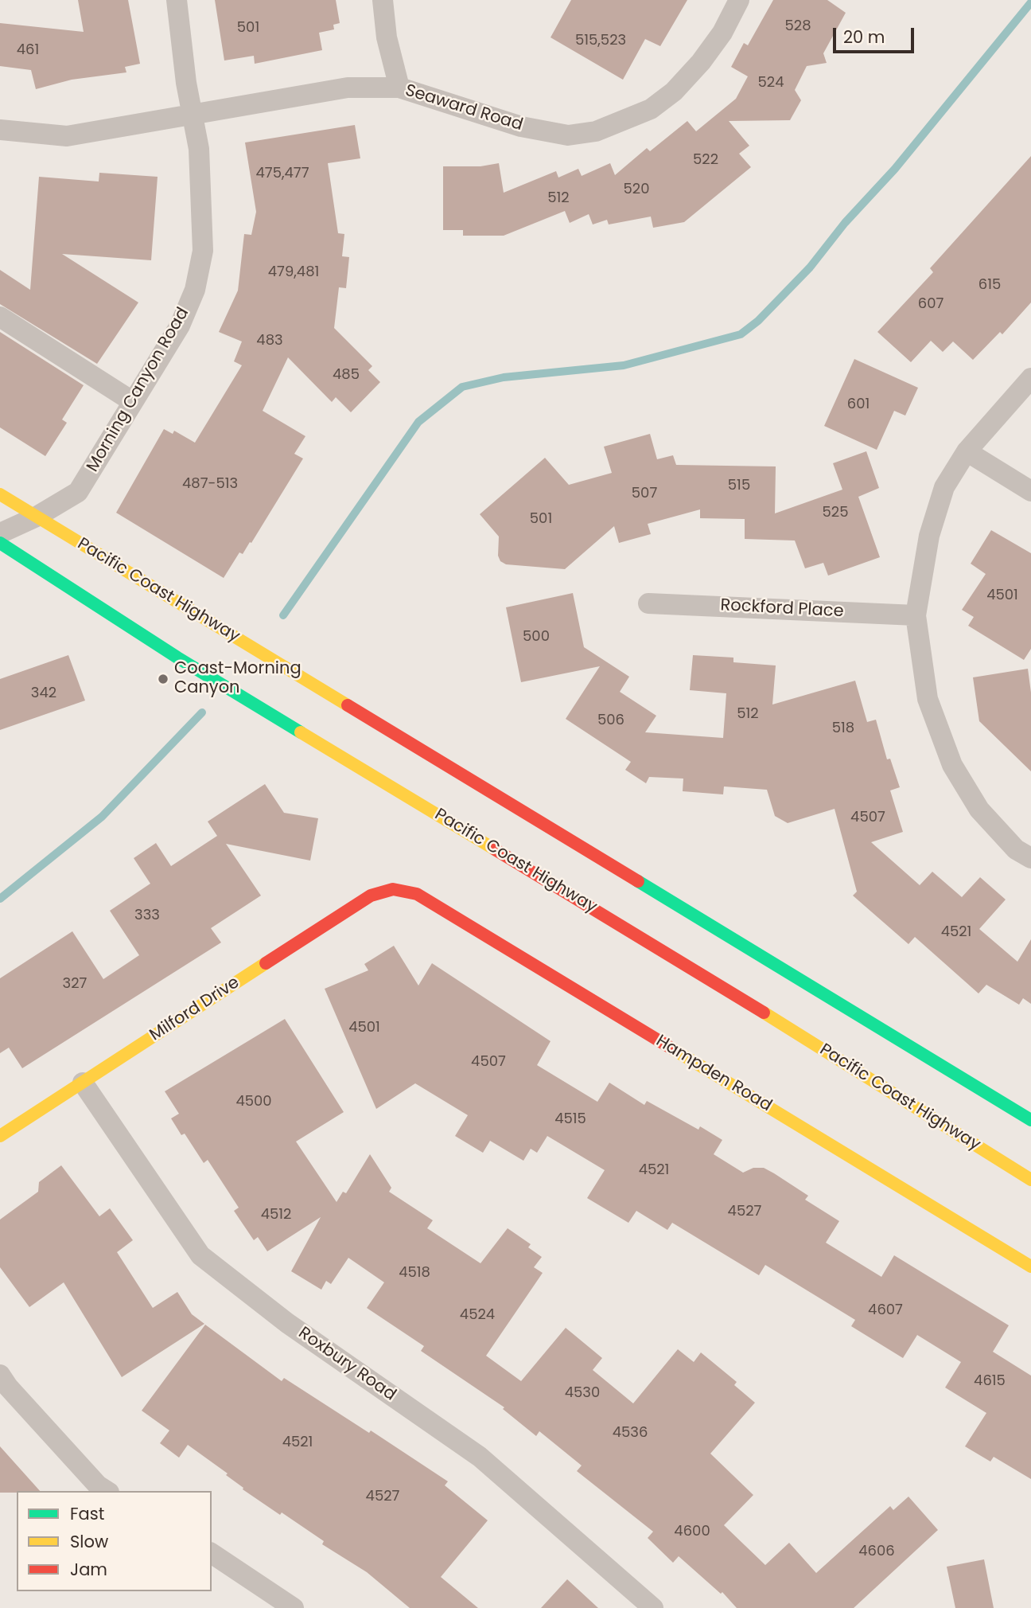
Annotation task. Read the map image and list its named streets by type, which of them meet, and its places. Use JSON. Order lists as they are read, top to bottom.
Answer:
{
  "streets": {
    "main road": ["Pacific Coast Highway", "Milford Drive", "Hampden Road"],
    "street": [
      "Seaward Road",
      "Morning Canyon Road",
      "Rockford Place",
      "Roxbury Road"
    ]
  },
  "crossings": [
    ["Seaward Road", "Morning Canyon Road"],
    ["Morning Canyon Road", "Pacific Coast Highway"],
    ["Milford Drive", "Hampden Road"],
    ["Milford Drive", "Roxbury Road"]
  ],
  "places": ["Coast-Morning Canyon"],
  "house_numbers": [
    "528",
    "501",
    "515,523",
    "461",
    "524",
    "522",
    "475,477",
    "520",
    "512",
    "479,481",
    "615",
    "607",
    "483",
    "485",
    "601",
    "487-513",
    "515",
    "507",
    "525",
    "501",
    "4501",
    "500",
    "342",
    "512",
    "506",
    "518",
    "4507",
    "333",
    "4521",
    "327",
    "4501",
    "4507",
    "4500",
    "4515",
    "4521",
    "4527",
    "4512",
    "4518",
    "4607",
    "4524",
    "4615",
    "4530",
    "4536",
    "4521",
    "4527",
    "4600",
    "4606"
  ],
  "legend": ["Fast", "Slow", "Jam"],
  "scale_bar": "20 m"
}
